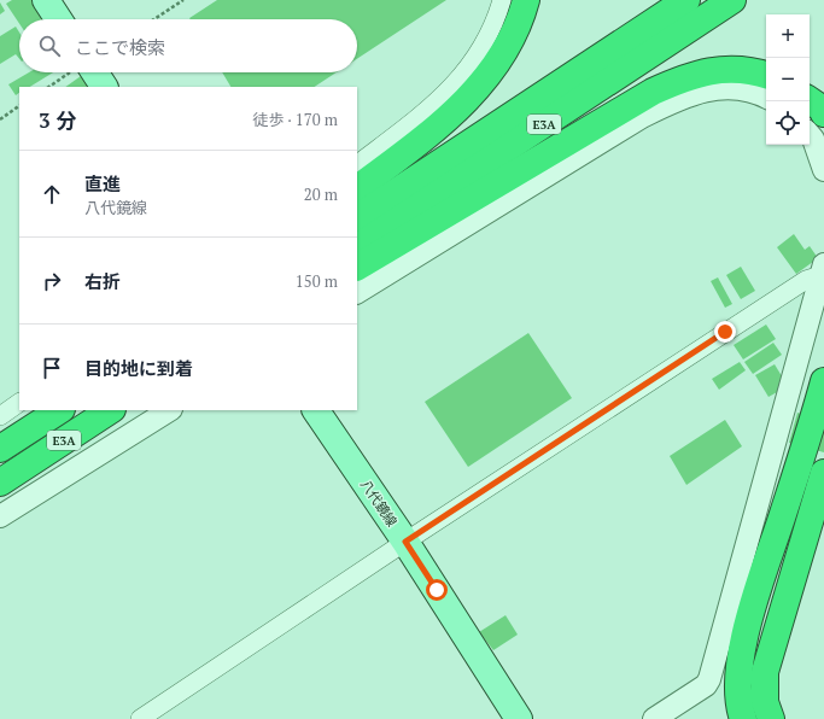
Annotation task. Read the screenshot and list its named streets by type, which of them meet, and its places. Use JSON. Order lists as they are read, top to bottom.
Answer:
{
  "streets": {
    "highway": ["E3A"],
    "main road": ["八代鏡線"]
  },
  "page": {
    "map_buttons": ["+", "−"],
    "search": "ここで検索",
    "heading": ["3 分", "徒歩 · 170 m"],
    "list": [
      ["直進", "八代鏡線", "20 m"],
      ["右折", "150 m"],
      "目的地に到着"
    ]
  }
}
